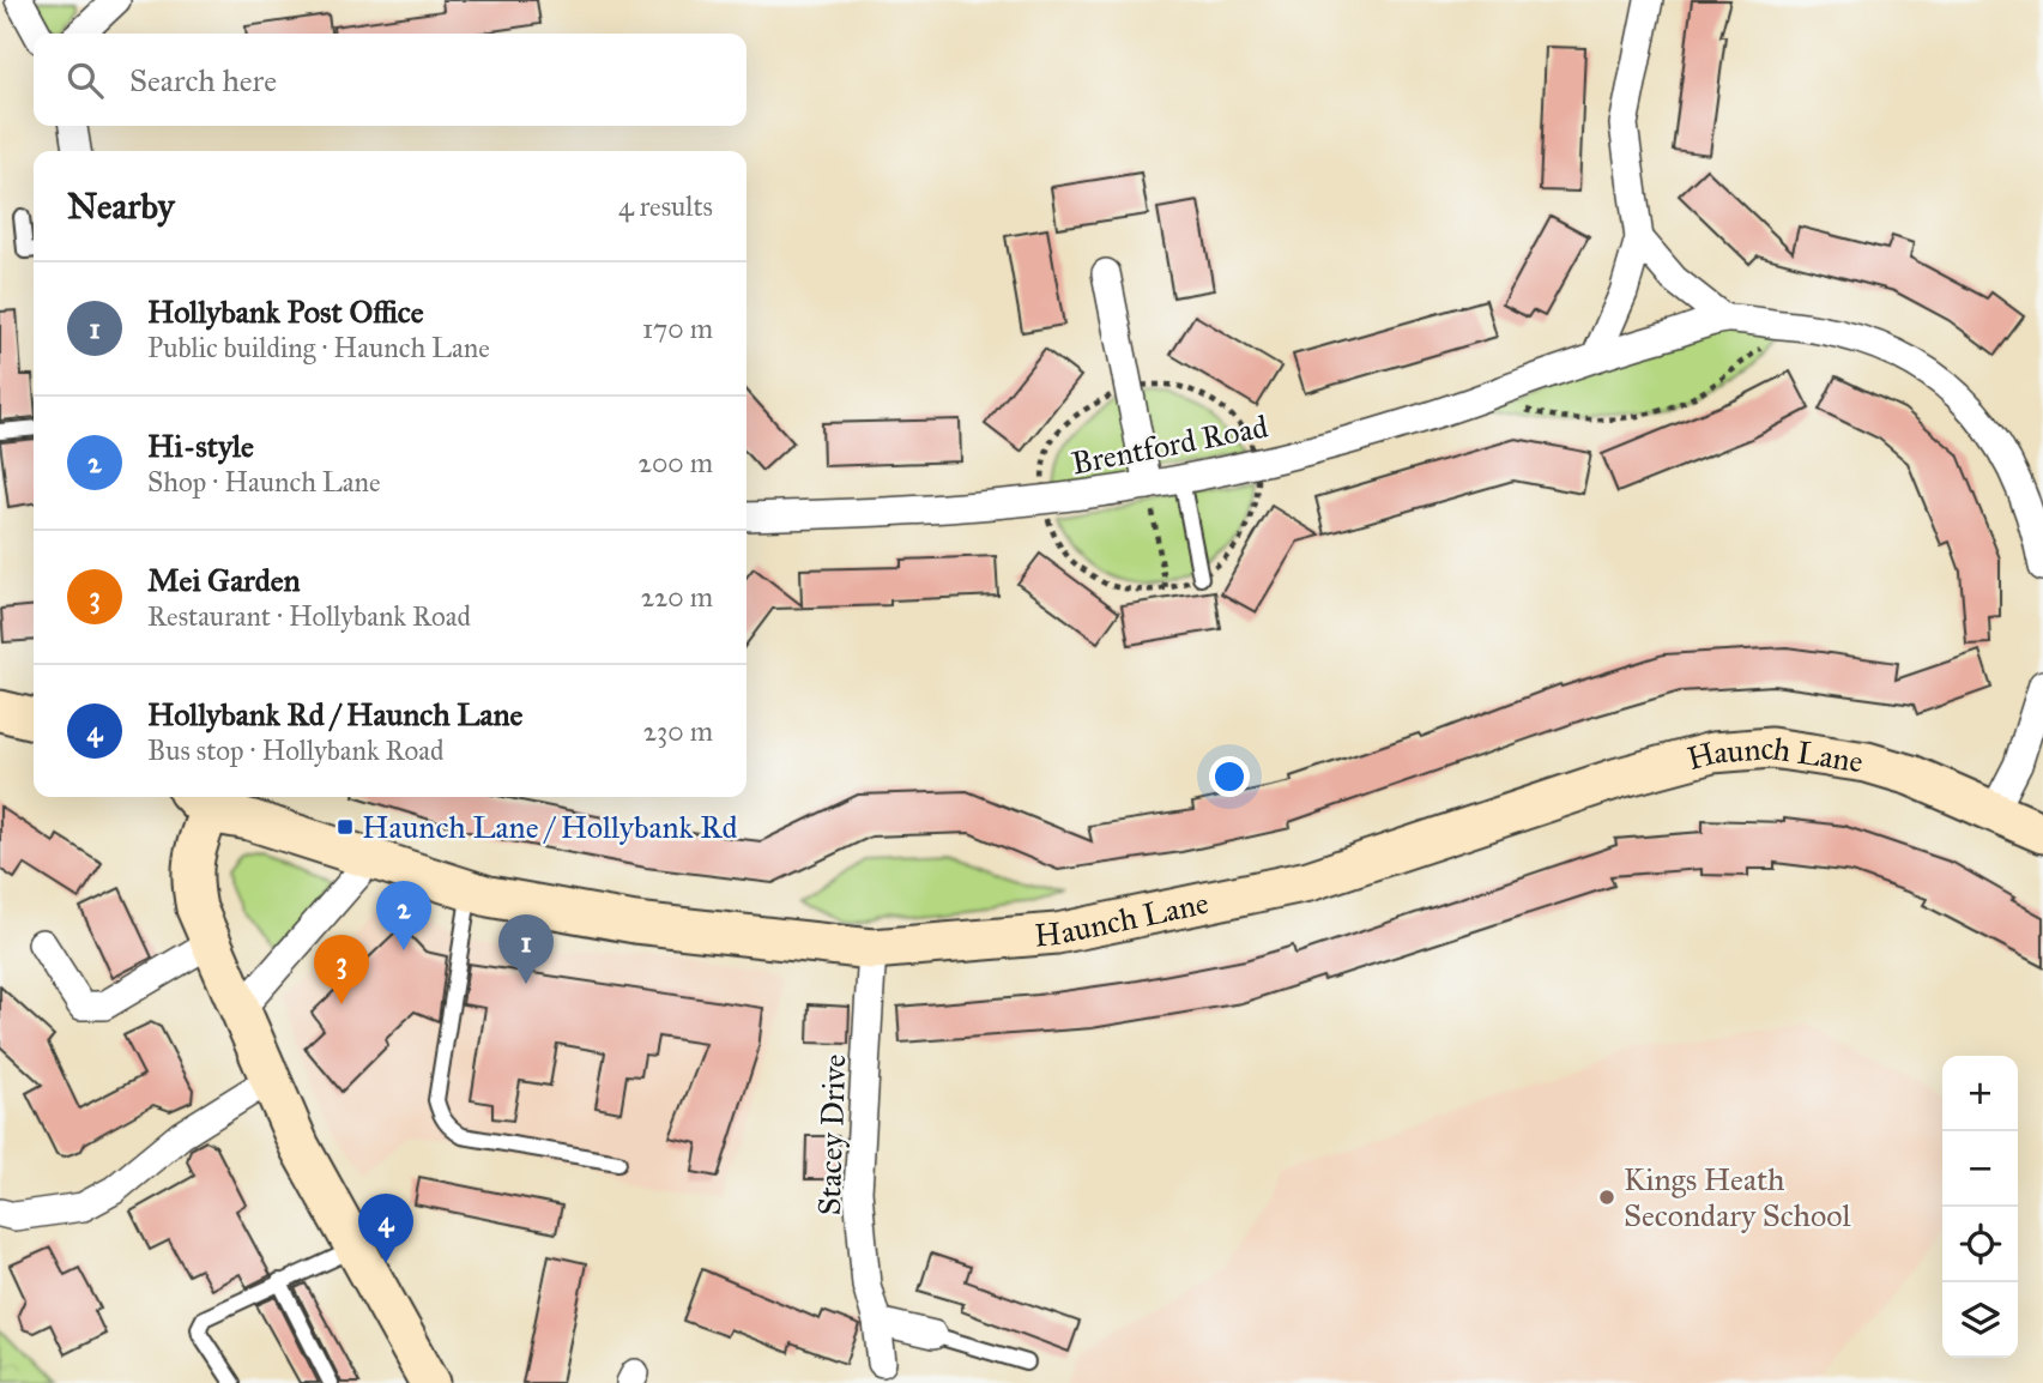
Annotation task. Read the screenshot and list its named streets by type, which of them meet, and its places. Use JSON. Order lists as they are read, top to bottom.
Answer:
{
  "streets": {
    "street": ["Brentford Road", "Haunch Lane", "Stacey Drive"]
  },
  "crossings": [
    ["Haunch Lane", "Stacey Drive"]
  ],
  "places": {
    "transit": ["Haunch Lane / Hollybank Rd"],
    "other": ["Kings Heath Secondary School"]
  },
  "page": {
    "search": "Search here",
    "heading": ["Nearby", "4 results"],
    "list": [
      {
        "mark": "1",
        "name": "Hollybank Post Office",
        "note": "Public building · Haunch Lane",
        "value": "170 m"
      },
      {
        "mark": "2",
        "name": "Hi-style",
        "note": "Shop · Haunch Lane",
        "value": "200 m"
      },
      {
        "mark": "3",
        "name": "Mei Garden",
        "note": "Restaurant · Hollybank Road",
        "value": "220 m"
      },
      {
        "mark": "4",
        "name": "Hollybank Rd / Haunch Lane",
        "note": "Bus stop · Hollybank Road",
        "value": "230 m"
      }
    ],
    "pins": [
      "2",
      "1",
      "3",
      "4"
    ],
    "map_buttons": ["+", "−"]
  }
}
